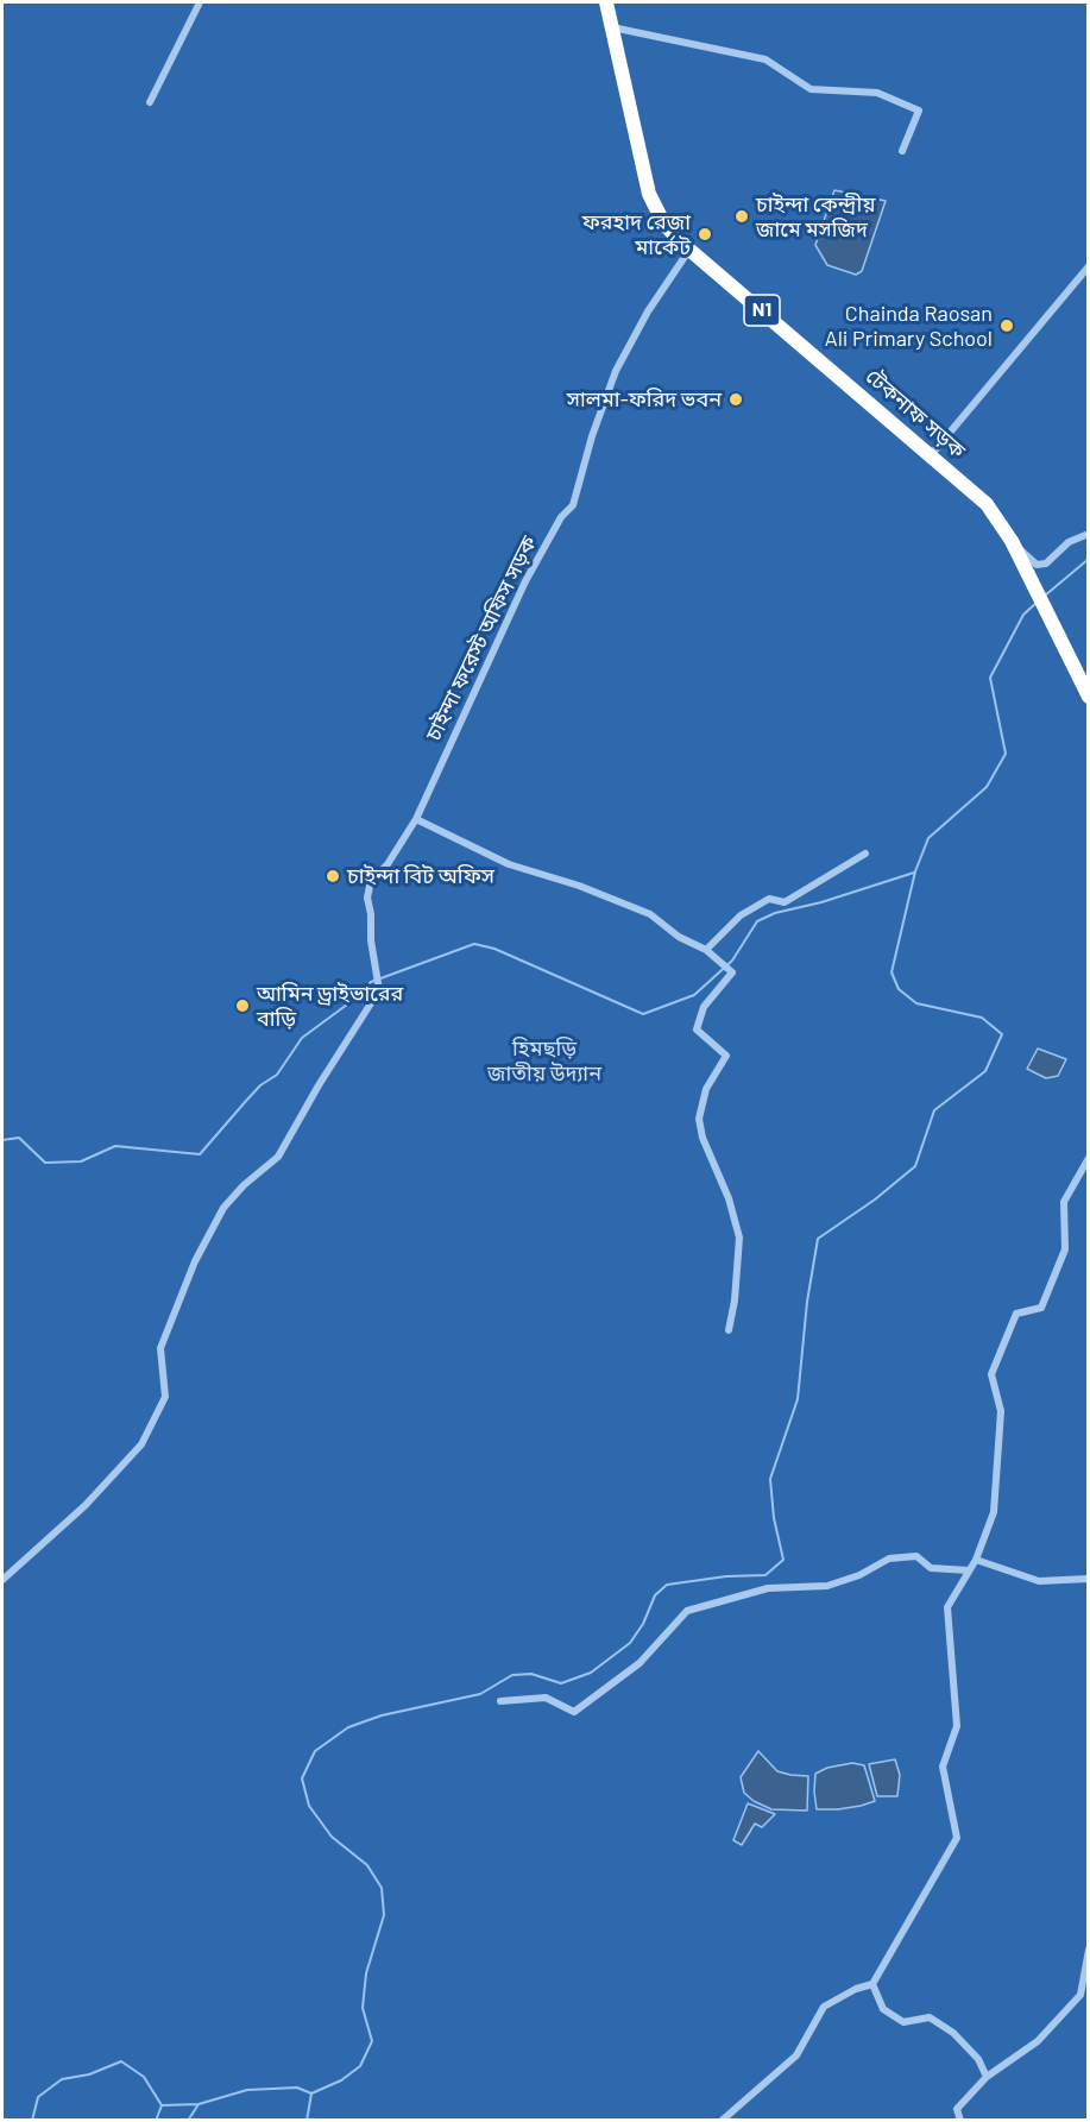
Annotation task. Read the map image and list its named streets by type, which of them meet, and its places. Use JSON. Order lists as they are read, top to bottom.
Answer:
{
  "streets": {
    "highway": ["N1", "টেকনাফ সড়ক"],
    "street": ["চাইন্দা ফরেস্ট অফিস সড়ক"]
  },
  "crossings": [
    ["টেকনাফ সড়ক", "চাইন্দা ফরেস্ট অফিস সড়ক"]
  ],
  "parks": ["হিমছড়ি জাতীয় উদ্যান"],
  "places": [
    "চাইন্দা কেন্দ্রীয় জামে মসজিদ",
    "ফরহাদ রেজা মার্কেট",
    "Chainda Raosan Ali Primary School",
    "সালমা-ফরিদ ভবন",
    "চাইন্দা বিট অফিস",
    "আমিন ড্রাইভারের বাড়ি"
  ]
}
